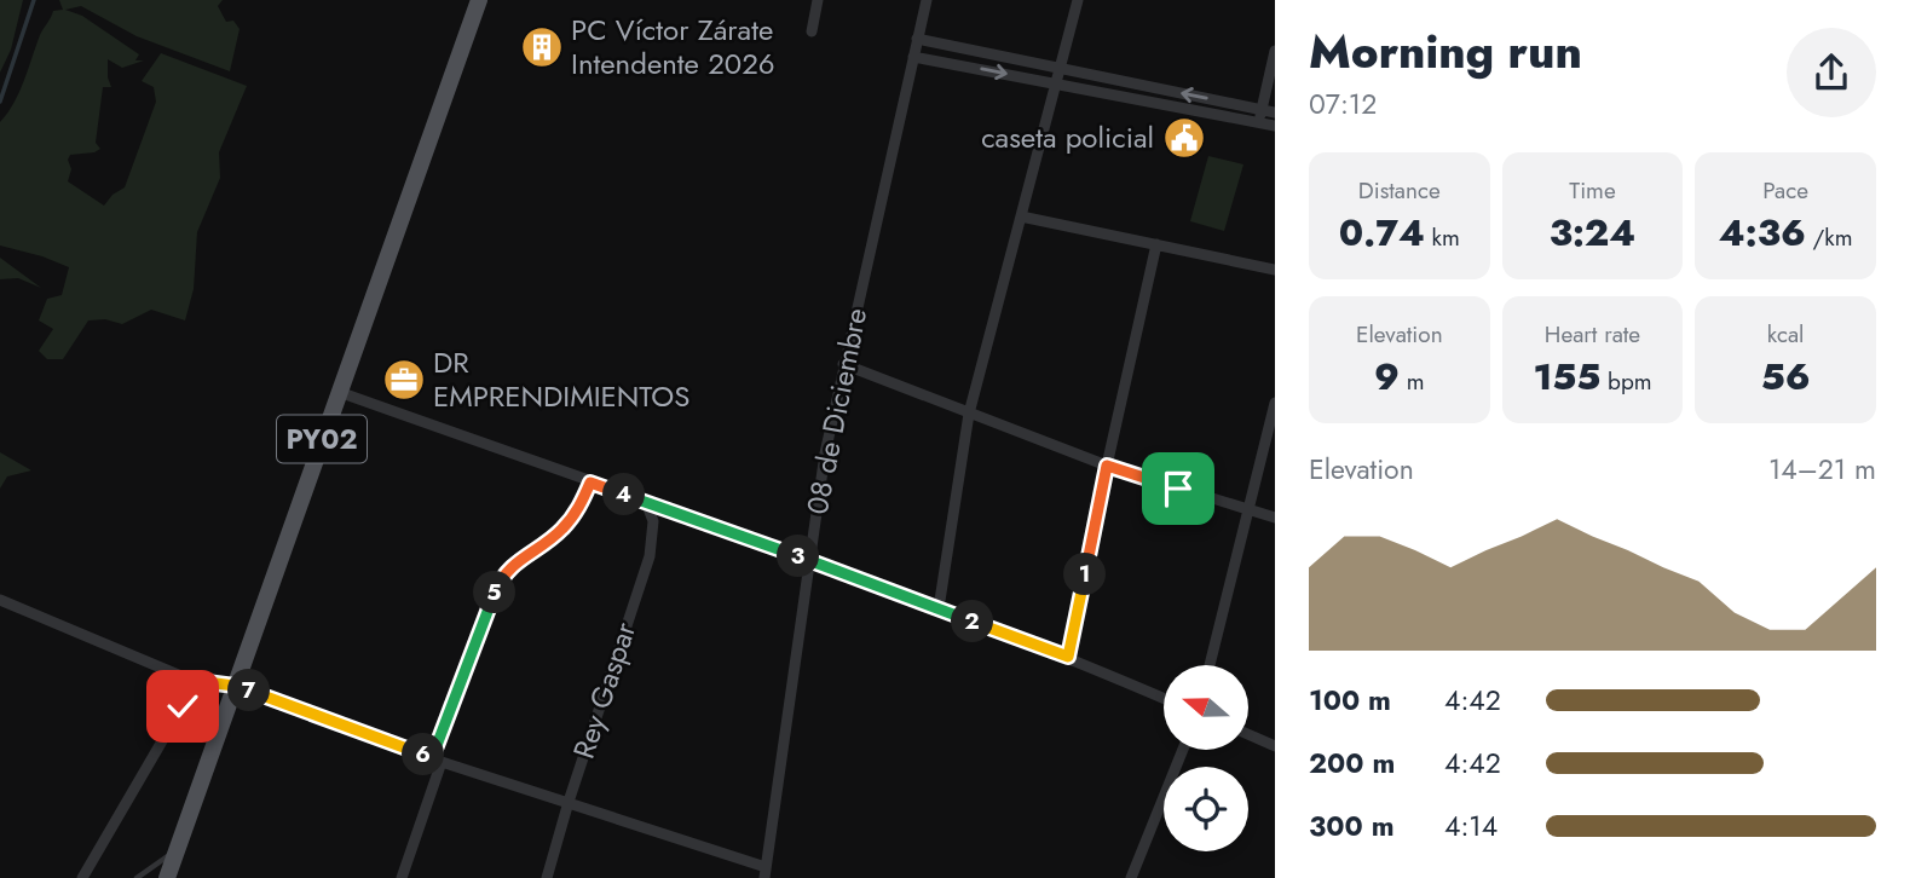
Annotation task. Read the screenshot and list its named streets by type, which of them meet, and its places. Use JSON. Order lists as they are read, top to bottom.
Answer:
{
  "streets": {
    "main road": ["PY02"],
    "street": ["08 de Diciembre", "Rey Gaspar"]
  },
  "places": {
    "building": ["PC Víctor Zárate Intendente 2026"],
    "public building": ["caseta policial"],
    "office": ["DR EMPRENDIMIENTOS"]
  },
  "north": "left",
  "page": {
    "heading": ["Morning run", "07:12"],
    "stats": [
      ["Distance", "0.74 km"],
      ["Time", "3:24"],
      ["Pace", "4:36 /km"],
      ["Elevation", "9 m"],
      ["Heart rate", "155 bpm"],
      ["kcal", "56"]
    ],
    "chart": ["Elevation", "14–21 m"],
    "pins": [
      "4",
      "3",
      "1",
      "5",
      "2",
      "7",
      "6"
    ],
    "list": [
      {
        "name": "100 m",
        "note": "4:42"
      },
      {
        "name": "200 m",
        "note": "4:42"
      },
      {
        "name": "300 m",
        "note": "4:14"
      }
    ]
  }
}
